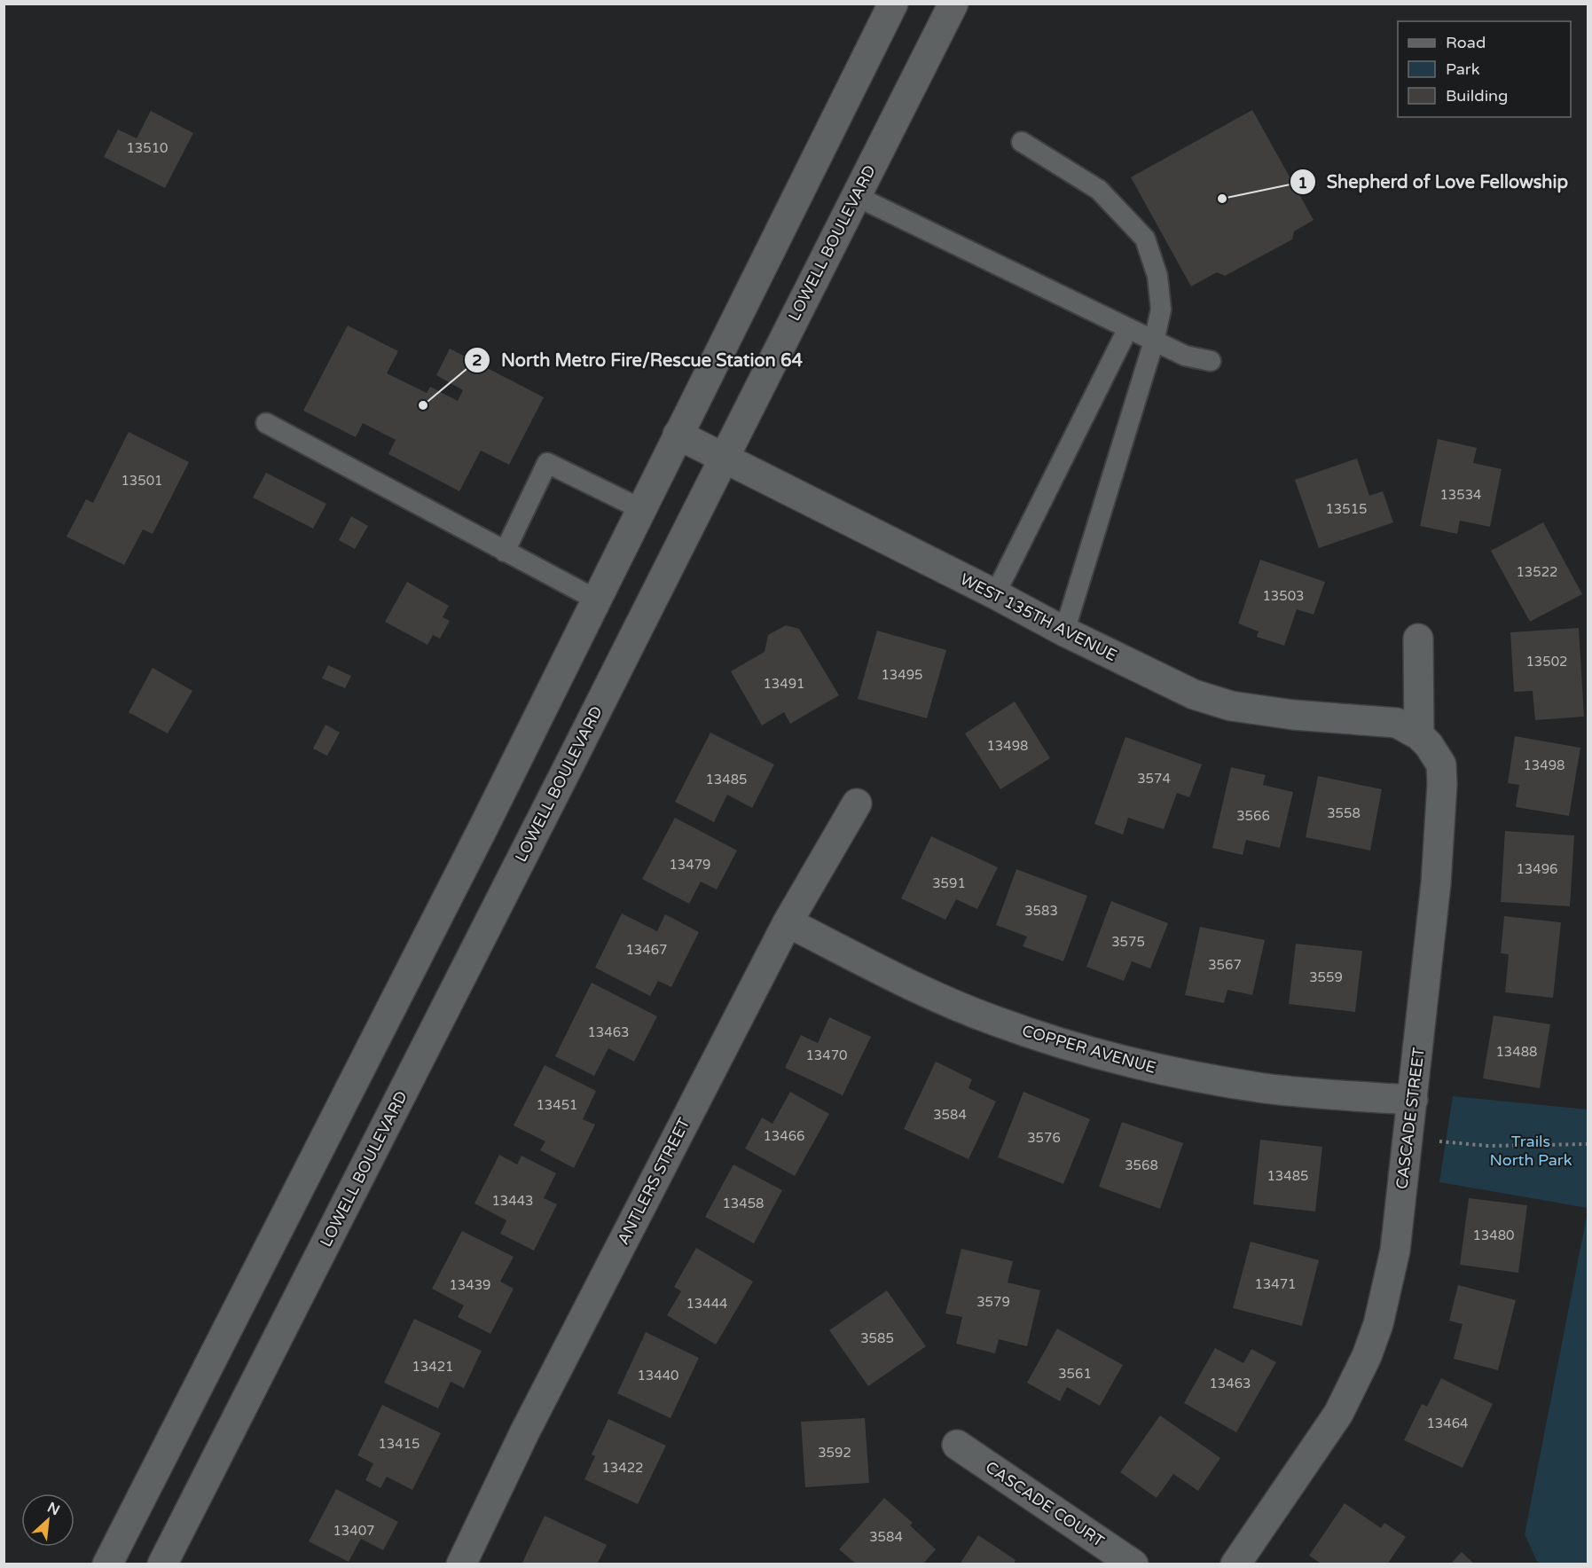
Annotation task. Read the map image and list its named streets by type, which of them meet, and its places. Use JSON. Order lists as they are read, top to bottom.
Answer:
{
  "streets": {
    "street": [
      "LOWELL BOULEVARD",
      "WEST 135TH AVENUE",
      "COPPER AVENUE",
      "CASCADE STREET",
      "ANTLERS STREET",
      "CASCADE COURT"
    ]
  },
  "crossings": [
    ["LOWELL BOULEVARD", "WEST 135TH AVENUE"],
    ["WEST 135TH AVENUE", "CASCADE STREET"],
    ["COPPER AVENUE", "CASCADE STREET"],
    ["COPPER AVENUE", "ANTLERS STREET"]
  ],
  "parks": ["Trails North Park"],
  "places": ["Shepherd of Love Fellowship", "North Metro Fire/Rescue Station 64"],
  "house_numbers": [
    "13510",
    "13501",
    "13534",
    "13515",
    "13522",
    "13503",
    "13502",
    "13495",
    "13491",
    "13498",
    "13498",
    "3574",
    "13485",
    "3558",
    "3566",
    "13479",
    "13496",
    "3591",
    "3583",
    "3575",
    "13467",
    "3567",
    "3559",
    "13463",
    "13488",
    "13470",
    "13451",
    "3584",
    "13466",
    "3576",
    "3568",
    "13485",
    "13443",
    "13458",
    "13480",
    "13471",
    "13439",
    "3579",
    "13444",
    "3585",
    "13421",
    "3561",
    "13440",
    "13463",
    "13464",
    "13415",
    "3592",
    "13422",
    "13407",
    "3584"
  ],
  "legend": ["Road", "Park", "Building"],
  "north": "top right"
}
